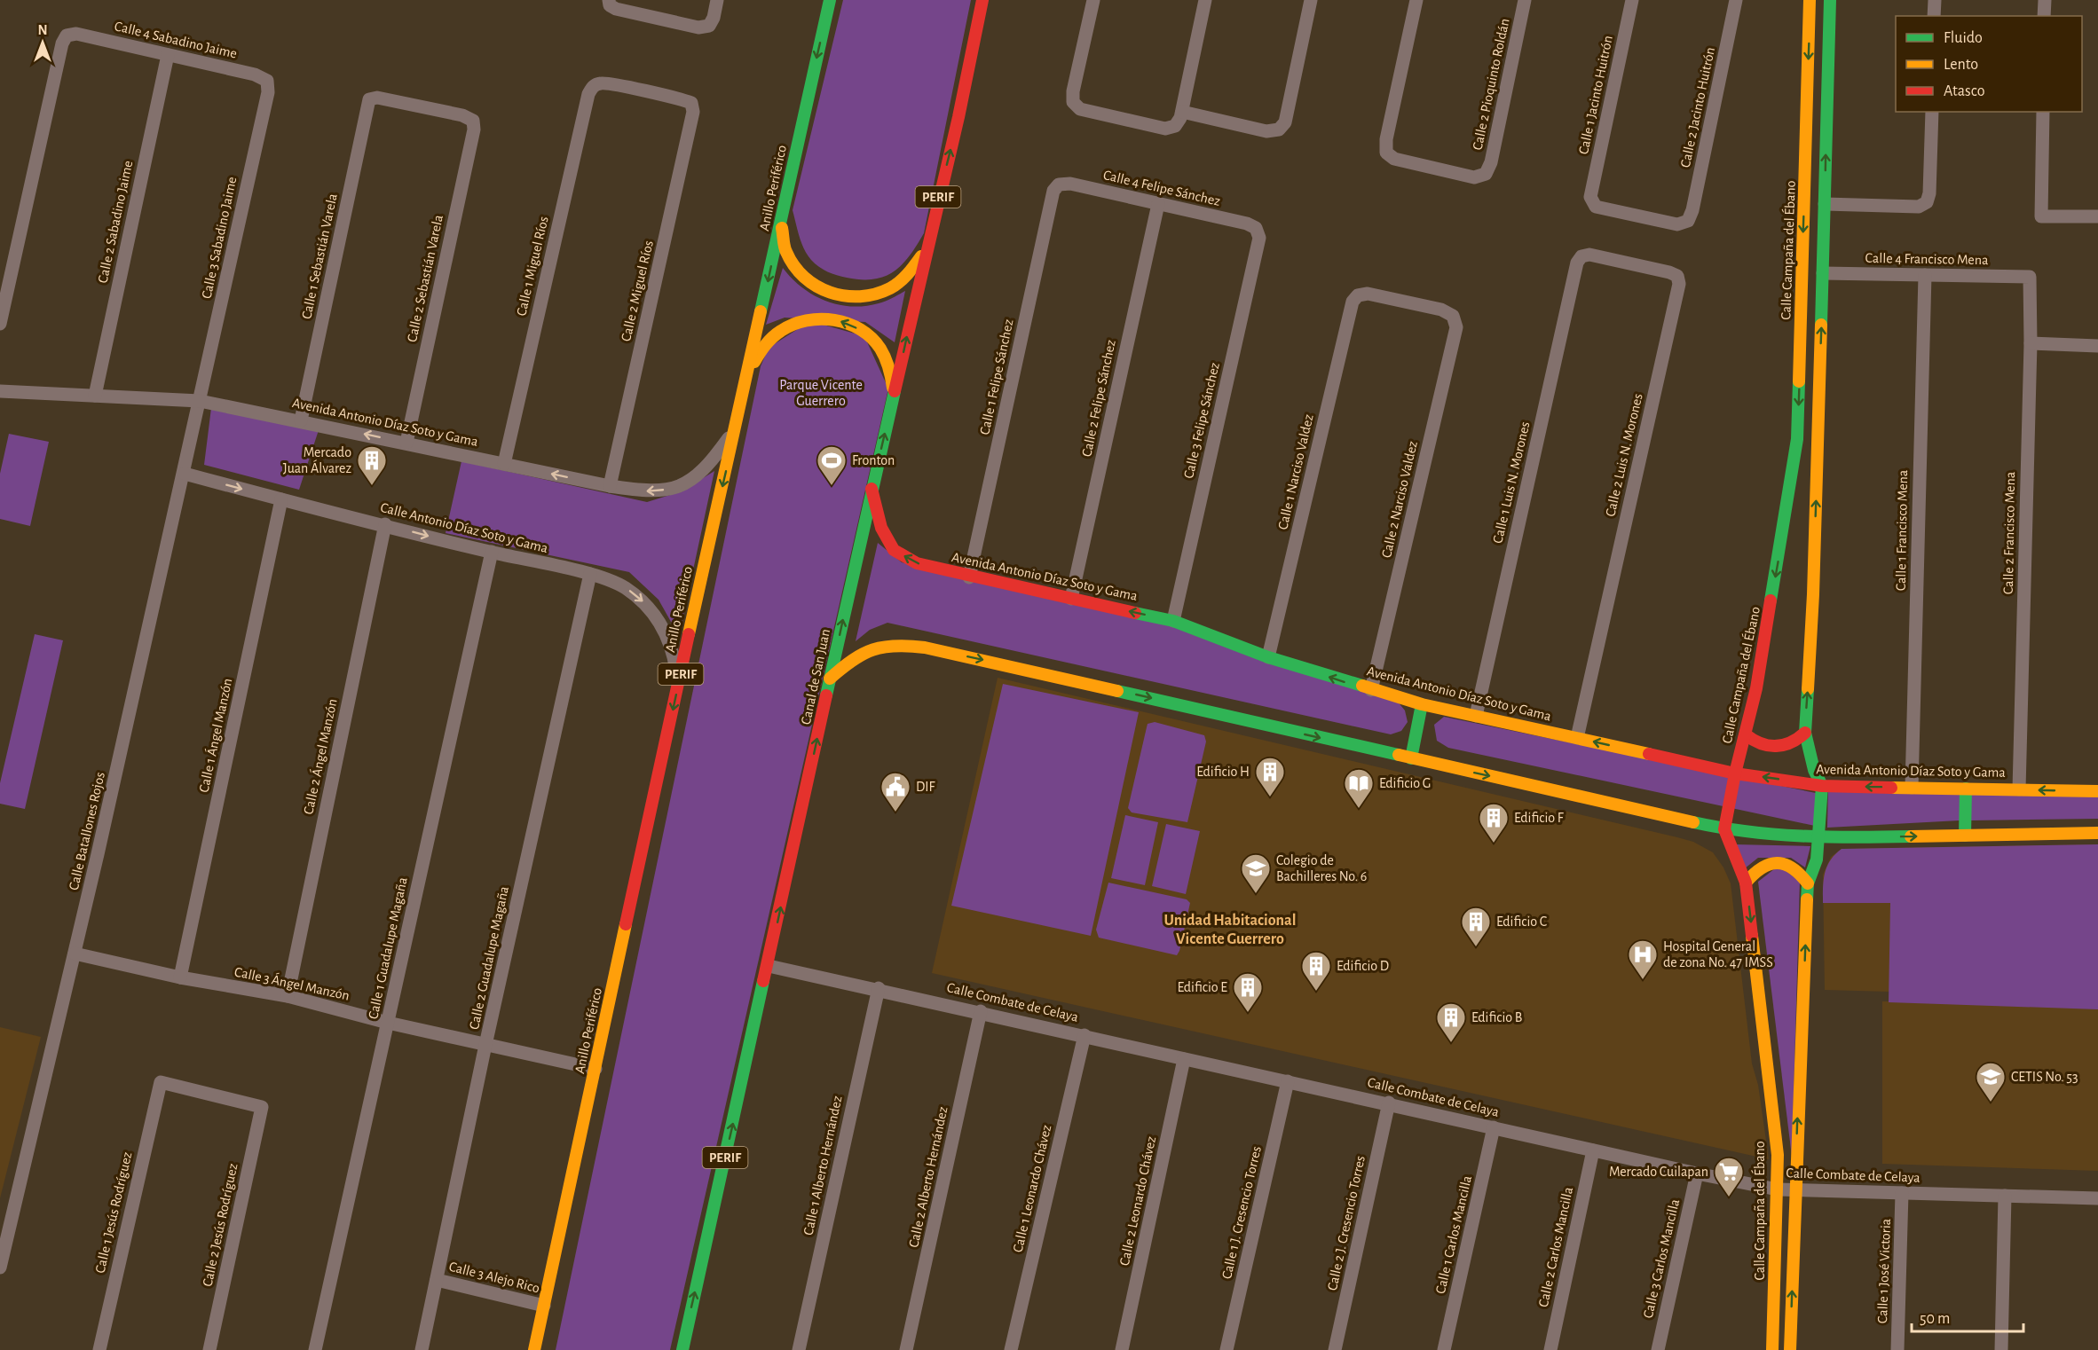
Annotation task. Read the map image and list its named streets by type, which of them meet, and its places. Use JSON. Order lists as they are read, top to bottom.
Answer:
{
  "streets": {
    "street": [
      "Calle 4 Sabadino Jaime",
      "Calle 2 Pioquinto Roldán",
      "Calle 1 Jacinto Huitrón",
      "Calle 2 Jacinto Huitrón",
      "Anillo Periférico",
      "Calle 4 Felipe Sánchez",
      "PERIF",
      "Calle 2 Sabadino Jaime",
      "Calle 3 Sabadino Jaime",
      "Calle Campaña del Ébano",
      "Calle 1 Sebastián Varela",
      "Calle 4 Francisco Mena",
      "Calle 1 Miguel Ríos",
      "Calle 2 Sebastián Varela",
      "Calle 2 Miguel Ríos",
      "Calle 1 Felipe Sánchez",
      "Calle 2 Felipe Sánchez",
      "Calle 3 Felipe Sánchez",
      "Avenida Antonio Díaz Soto y Gama",
      "Calle 2 Luis N. Morones",
      "Calle 1 Narciso Valdez",
      "Calle 1 Luis N. Morones",
      "Calle 2 Narciso Valdez",
      "Calle Antonio Díaz Soto y Gama",
      "Calle 1 Francisco Mena",
      "Calle 2 Francisco Mena",
      "Canal de San Juan",
      "Calle 1 Ángel Manzón",
      "Calle 2 Ángel Manzón",
      "Calle Batallones Rojos",
      "Calle 1 Guadalupe Magaña",
      "Calle 2 Guadalupe Magaña",
      "Calle 3 Ángel Manzón",
      "Calle Combate de Celaya",
      "Calle 1 Alberto Hernández",
      "Calle 2 Alberto Hernández",
      "Calle 1 Leonardo Chávez",
      "Calle 2 Leonardo Chávez",
      "Calle 1 Jesús Rodríguez",
      "Calle 1 J. Cresencio Torres",
      "Calle 2 J. Cresencio Torres",
      "Calle 2 Jesús Rodríguez",
      "Calle 1 Carlos Mancilla",
      "Calle 2 Carlos Mancilla",
      "Calle 3 Carlos Mancilla",
      "Calle 1 José Victoria",
      "Calle 3 Alejo Rico"
    ]
  },
  "crossings": [
    ["Calle 4 Sabadino Jaime", "Calle 2 Sabadino Jaime"],
    ["Calle 4 Sabadino Jaime", "Calle 3 Sabadino Jaime"],
    ["Calle 1 Jacinto Huitrón", "Calle 2 Jacinto Huitrón"],
    ["Anillo Periférico", "Avenida Antonio Díaz Soto y Gama"],
    ["Anillo Periférico", "Calle Antonio Díaz Soto y Gama"],
    ["Anillo Periférico", "Calle 3 Ángel Manzón"],
    ["Anillo Periférico", "Calle 3 Alejo Rico"],
    ["Calle 4 Felipe Sánchez", "Calle 1 Felipe Sánchez"],
    ["Calle 4 Felipe Sánchez", "Calle 2 Felipe Sánchez"],
    ["Calle 4 Felipe Sánchez", "Calle 3 Felipe Sánchez"],
    ["PERIF", "Canal de San Juan"],
    ["PERIF", "Calle Combate de Celaya"],
    ["Calle 2 Sabadino Jaime", "Avenida Antonio Díaz Soto y Gama"],
    ["Calle 3 Sabadino Jaime", "Avenida Antonio Díaz Soto y Gama"],
    ["Calle 3 Sabadino Jaime", "Calle Batallones Rojos"],
    ["Calle Campaña del Ébano", "Avenida Antonio Díaz Soto y Gama"],
    ["Calle Campaña del Ébano", "Calle Combate de Celaya"],
    ["Calle 1 Sebastián Varela", "Calle 2 Sebastián Varela"],
    ["Calle 1 Sebastián Varela", "Avenida Antonio Díaz Soto y Gama"],
    ["Calle 4 Francisco Mena", "Calle 1 Francisco Mena"],
    ["Calle 4 Francisco Mena", "Calle 2 Francisco Mena"],
    ["Calle 1 Miguel Ríos", "Calle 2 Miguel Ríos"],
    ["Calle 1 Miguel Ríos", "Avenida Antonio Díaz Soto y Gama"],
    ["Calle 2 Sebastián Varela", "Avenida Antonio Díaz Soto y Gama"],
    ["Calle 2 Miguel Ríos", "Avenida Antonio Díaz Soto y Gama"],
    ["Calle 1 Felipe Sánchez", "Avenida Antonio Díaz Soto y Gama"],
    ["Calle 2 Felipe Sánchez", "Avenida Antonio Díaz Soto y Gama"],
    ["Calle 3 Felipe Sánchez", "Avenida Antonio Díaz Soto y Gama"],
    ["Avenida Antonio Díaz Soto y Gama", "Calle 2 Luis N. Morones"],
    ["Avenida Antonio Díaz Soto y Gama", "Calle 1 Narciso Valdez"],
    ["Avenida Antonio Díaz Soto y Gama", "Calle 1 Luis N. Morones"],
    ["Avenida Antonio Díaz Soto y Gama", "Calle 2 Narciso Valdez"],
    ["Avenida Antonio Díaz Soto y Gama", "Calle 1 Francisco Mena"],
    ["Avenida Antonio Díaz Soto y Gama", "Calle 2 Francisco Mena"],
    ["Avenida Antonio Díaz Soto y Gama", "Canal de San Juan"],
    ["Avenida Antonio Díaz Soto y Gama", "Calle Batallones Rojos"],
    ["Calle 2 Luis N. Morones", "Calle 1 Luis N. Morones"],
    ["Calle 1 Narciso Valdez", "Calle 2 Narciso Valdez"],
    ["Calle Antonio Díaz Soto y Gama", "Calle 1 Ángel Manzón"],
    ["Calle Antonio Díaz Soto y Gama", "Calle 2 Ángel Manzón"],
    ["Calle Antonio Díaz Soto y Gama", "Calle Batallones Rojos"],
    ["Calle Antonio Díaz Soto y Gama", "Calle 1 Guadalupe Magaña"],
    ["Calle Antonio Díaz Soto y Gama", "Calle 2 Guadalupe Magaña"],
    ["Canal de San Juan", "Calle Combate de Celaya"],
    ["Calle 1 Ángel Manzón", "Calle 3 Ángel Manzón"],
    ["Calle 2 Ángel Manzón", "Calle 3 Ángel Manzón"],
    ["Calle Batallones Rojos", "Calle 3 Ángel Manzón"],
    ["Calle 1 Guadalupe Magaña", "Calle 3 Ángel Manzón"],
    ["Calle 2 Guadalupe Magaña", "Calle 3 Ángel Manzón"],
    ["Calle 2 Guadalupe Magaña", "Calle 3 Alejo Rico"],
    ["Calle Combate de Celaya", "Calle 1 Alberto Hernández"],
    ["Calle Combate de Celaya", "Calle 2 Alberto Hernández"],
    ["Calle Combate de Celaya", "Calle 1 Leonardo Chávez"],
    ["Calle Combate de Celaya", "Calle 2 Leonardo Chávez"],
    ["Calle Combate de Celaya", "Calle 1 J. Cresencio Torres"],
    ["Calle Combate de Celaya", "Calle 2 J. Cresencio Torres"],
    ["Calle Combate de Celaya", "Calle 1 Carlos Mancilla"],
    ["Calle Combate de Celaya", "Calle 2 Carlos Mancilla"],
    ["Calle Combate de Celaya", "Calle 3 Carlos Mancilla"],
    ["Calle Combate de Celaya", "Calle 1 José Victoria"],
    ["Calle 1 Jesús Rodríguez", "Calle 2 Jesús Rodríguez"]
  ],
  "one_way": ["Anillo Periférico", "Calle Antonio Díaz Soto y Gama", "Canal de San Juan"],
  "districts": ["Unidad Habitacional Vicente Guerrero"],
  "parks": ["Parque Vicente Guerrero"],
  "places": {
    "building": [
      "Mercado Juan Álvarez",
      "Edificio H",
      "Edificio F",
      "Edificio C",
      "Edificio D",
      "Edificio E",
      "Edificio B"
    ],
    "sports": ["Fronton"],
    "library": ["Edificio G"],
    "public building": ["DIF"],
    "school or university": ["Colegio de Bachilleres No. 6", "CETIS No. 53"],
    "hospital": ["Hospital General de zona No. 47 IMSS"],
    "supermarket": ["Mercado Cuilapan"]
  },
  "legend": ["Fluido", "Lento", "Atasco"],
  "scale_bar": "50 m",
  "north": "top"
}
